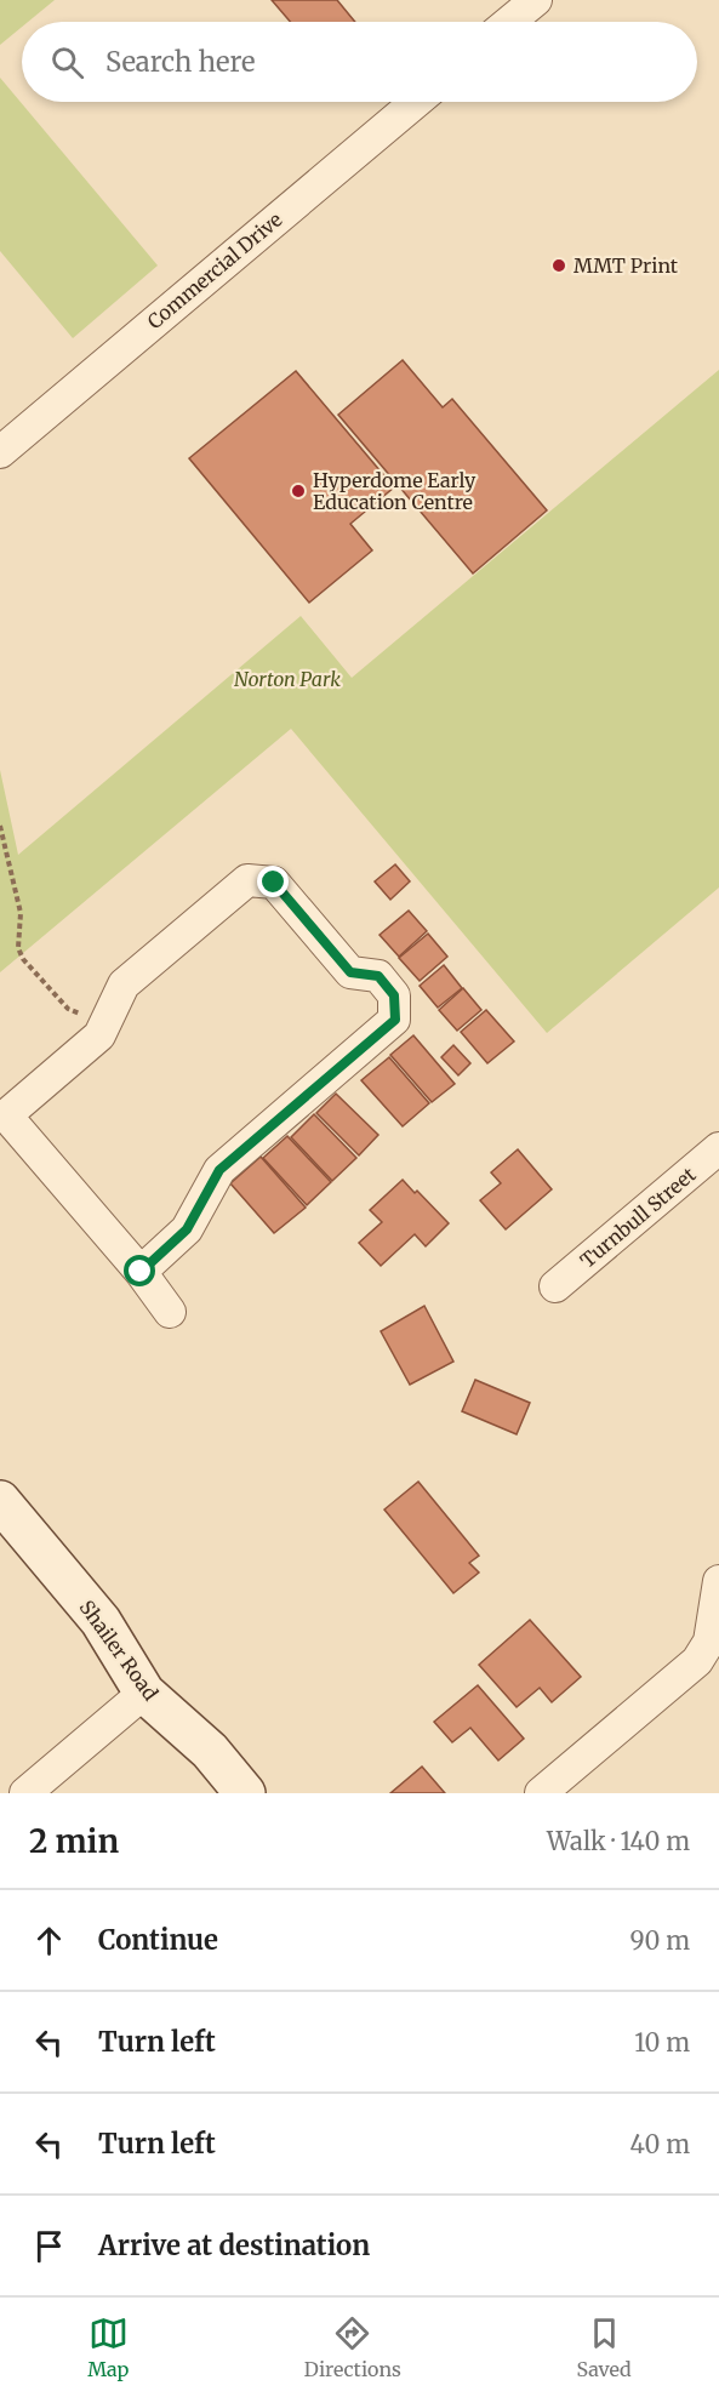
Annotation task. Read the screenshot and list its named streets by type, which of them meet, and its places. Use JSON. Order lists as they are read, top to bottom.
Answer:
{
  "streets": {
    "street": ["Commercial Drive", "Turnbull Street", "Shailer Road"]
  },
  "parks": ["Norton Park"],
  "places": ["MMT Print", "Hyperdome Early Education Centre"],
  "page": {
    "search": "Search here",
    "heading": ["2 min", "Walk · 140 m"],
    "list": [
      ["Continue", "90 m"],
      ["Turn left", "10 m"],
      ["Turn left", "40 m"],
      "Arrive at destination"
    ],
    "nav": ["Map", "Directions", "Saved"]
  }
}
